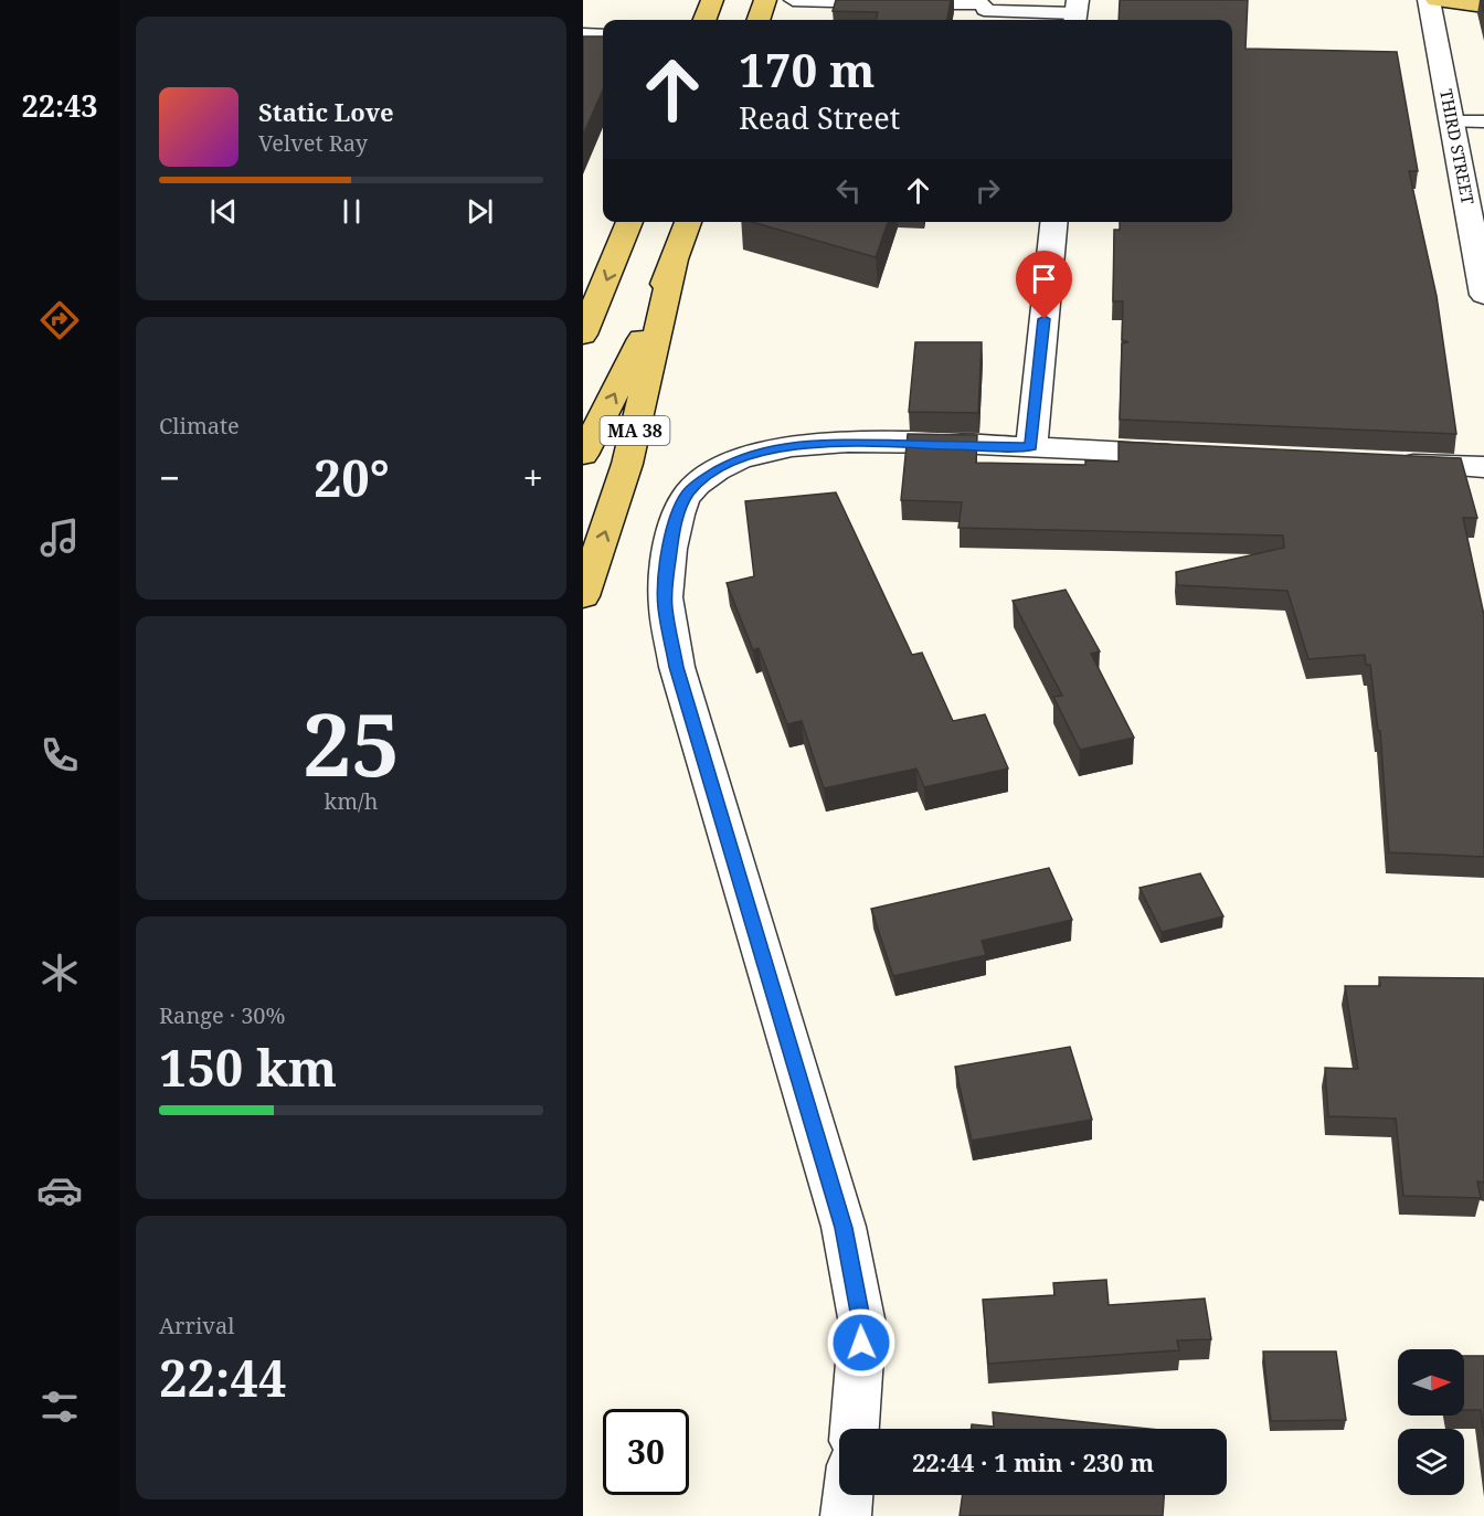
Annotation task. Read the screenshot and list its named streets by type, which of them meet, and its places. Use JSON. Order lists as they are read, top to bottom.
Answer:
{
  "streets": {
    "main road": ["MA 38"],
    "street": ["THIRD STREET"]
  },
  "north": "right",
  "page": {
    "tabs": "22:43",
    "turn": ["170 m", "Read Street"],
    "song": ["Static Love", "Velvet Ray"],
    "tile": [
      "Climate",
      ["25", "km/h"],
      ["Range · 30%", "150 km"],
      ["Arrival", "22:44"]
    ],
    "heat": ["−", "20°", "+"],
    "limit": "30",
    "trip": "22:44 · 1 min · 230 m"
  }
}
